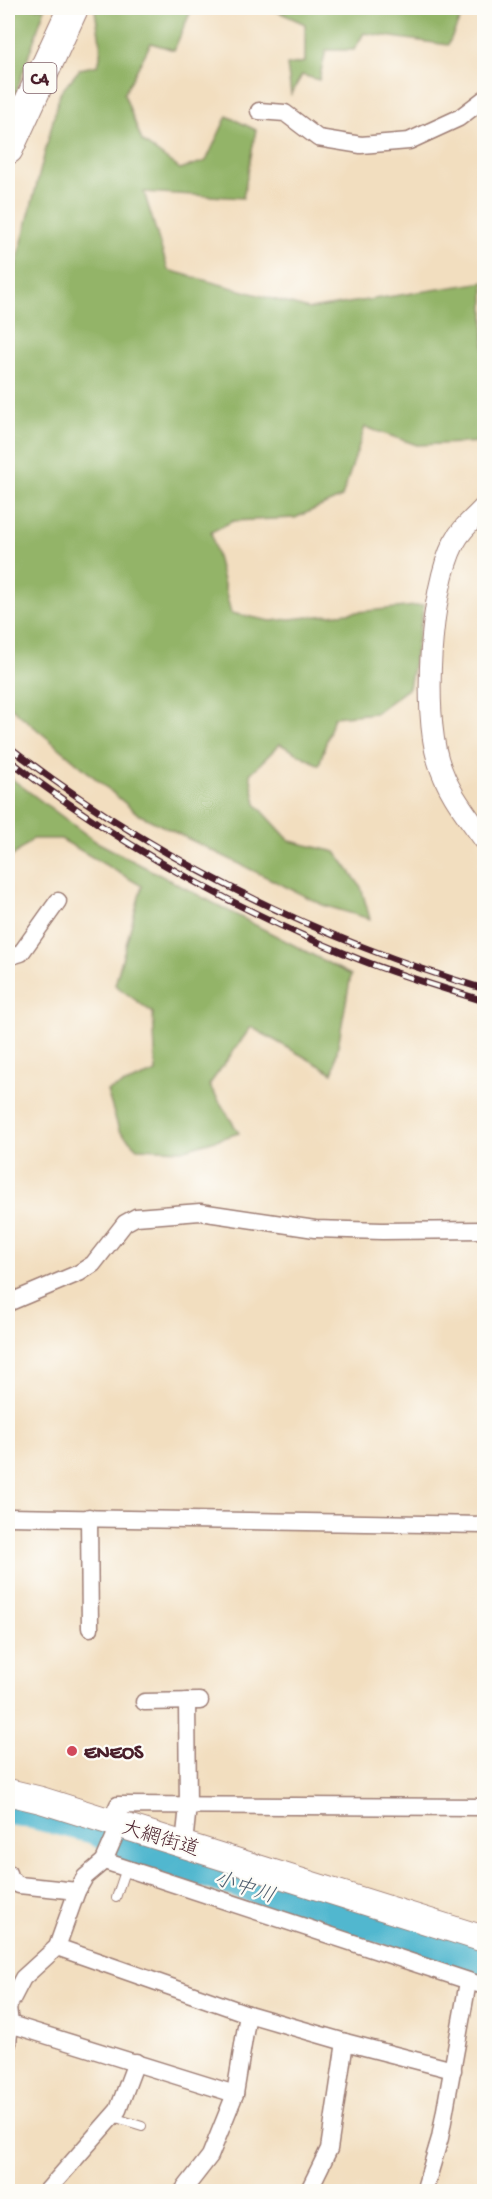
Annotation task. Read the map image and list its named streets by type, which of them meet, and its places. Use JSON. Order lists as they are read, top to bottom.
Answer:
{
  "streets": {
    "highway": ["C4"],
    "main road": ["大網街道"]
  },
  "water": ["小中川"],
  "places": ["ENEOS"]
}
